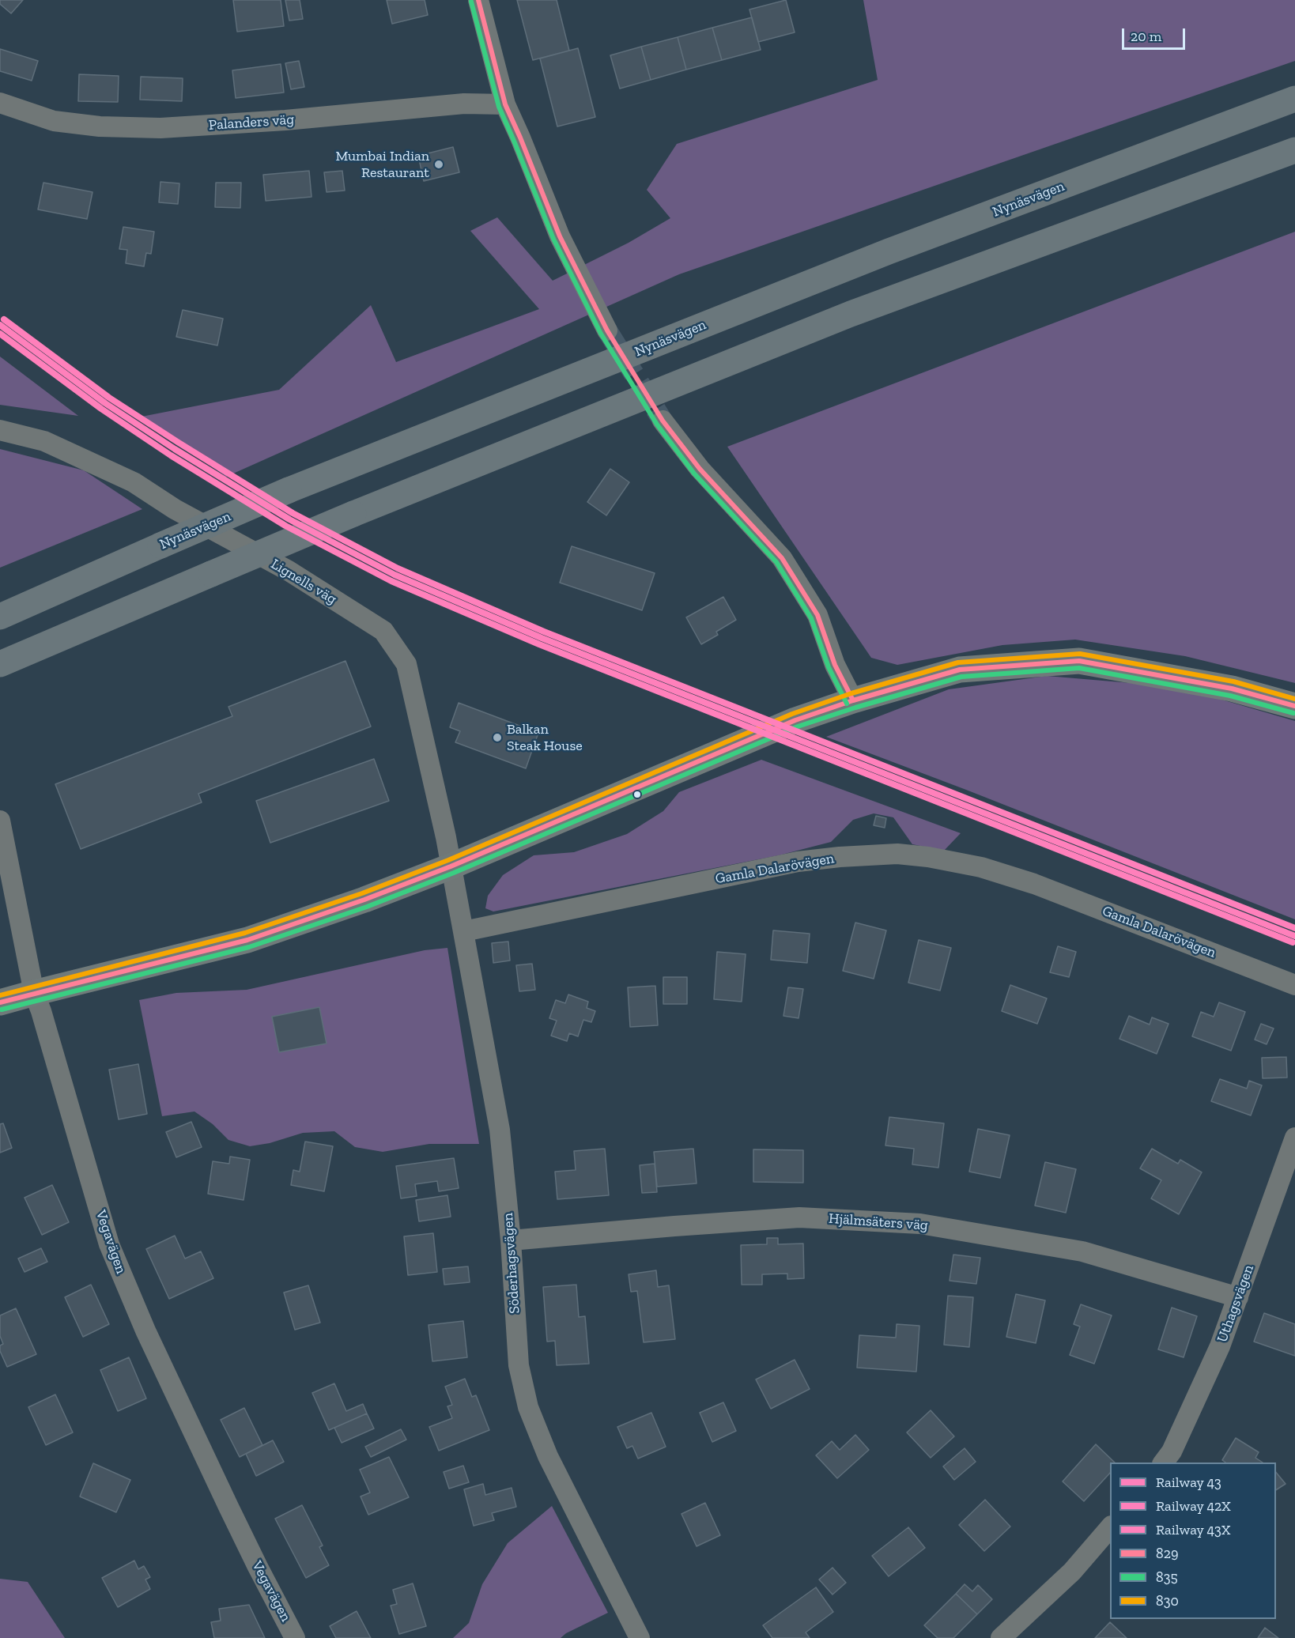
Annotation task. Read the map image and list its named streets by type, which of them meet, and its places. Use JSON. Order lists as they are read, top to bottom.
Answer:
{
  "streets": {
    "highway": ["Nynäsvägen"],
    "street": [
      "Palanders väg",
      "Lignells väg",
      "Gamla Dalarövägen",
      "Hjälmsäters väg",
      "Vegavägen",
      "Söderhagsvägen",
      "Uthagsvägen"
    ]
  },
  "crossings": [
    ["Lignells väg", "Söderhagsvägen"],
    ["Gamla Dalarövägen", "Söderhagsvägen"],
    ["Hjälmsäters väg", "Söderhagsvägen"],
    ["Hjälmsäters väg", "Uthagsvägen"]
  ],
  "places": ["Mumbai Indian Restaurant", "Balkan Steak House"],
  "lines": [
    "transit line 829",
    "transit line 835",
    "rail line 43X",
    "rail line 43",
    "rail line 42X",
    "transit line 830"
  ],
  "legend": [
    "Railway 43",
    "Railway 42X",
    "Railway 43X",
    "829",
    "835",
    "830"
  ],
  "scale_bar": "20 m"
}
